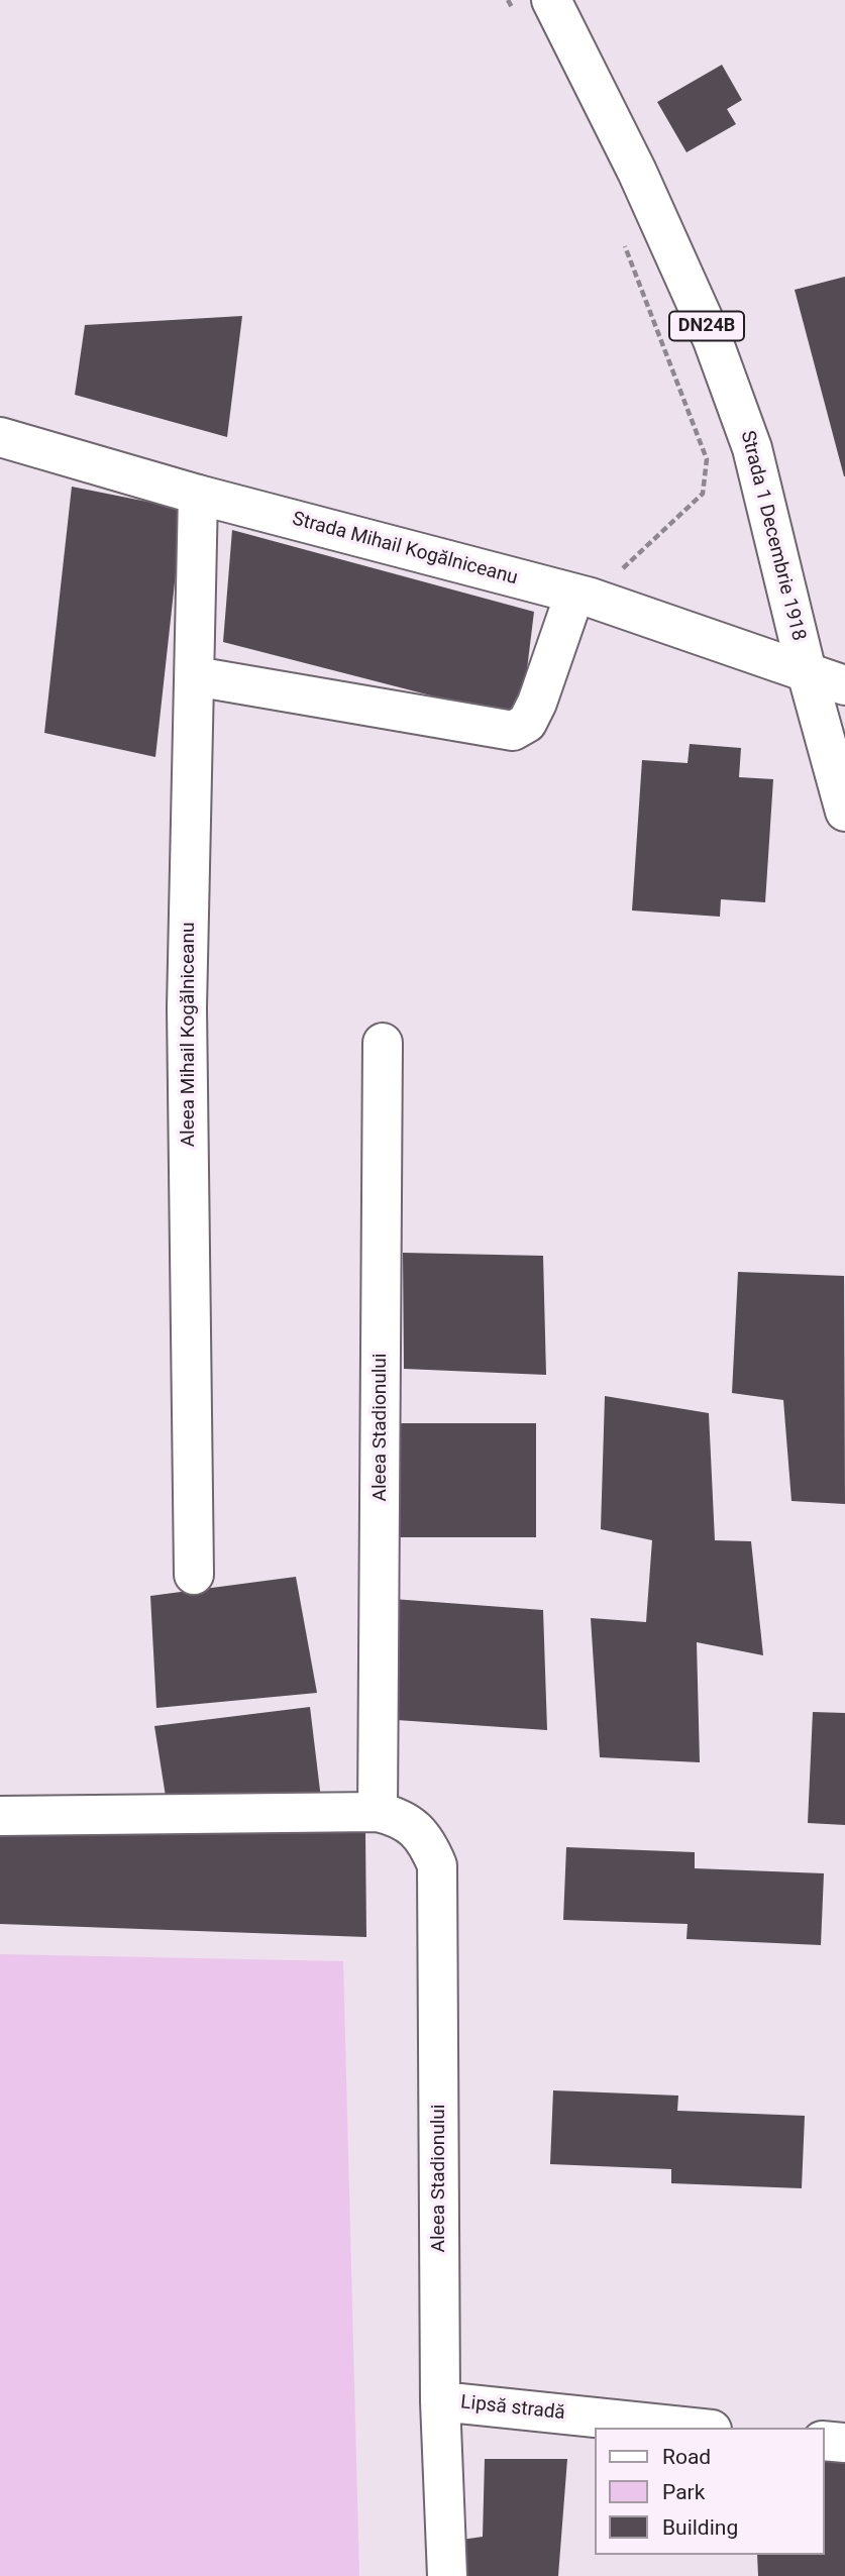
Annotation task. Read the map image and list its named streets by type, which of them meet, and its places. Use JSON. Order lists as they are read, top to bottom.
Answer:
{
  "streets": {
    "main road": [
      "DN24B",
      "Strada 1 Decembrie 1918",
      "Strada Mihail Kogălniceanu",
      "Aleea Mihail Kogălniceanu",
      "Aleea Stadionului",
      "Lipsă stradă"
    ]
  },
  "crossings": [
    ["Strada 1 Decembrie 1918", "Strada Mihail Kogălniceanu"],
    ["Strada Mihail Kogălniceanu", "Aleea Mihail Kogălniceanu"],
    ["Aleea Stadionului", "Lipsă stradă"]
  ],
  "legend": ["Road", "Park", "Building"]
}
